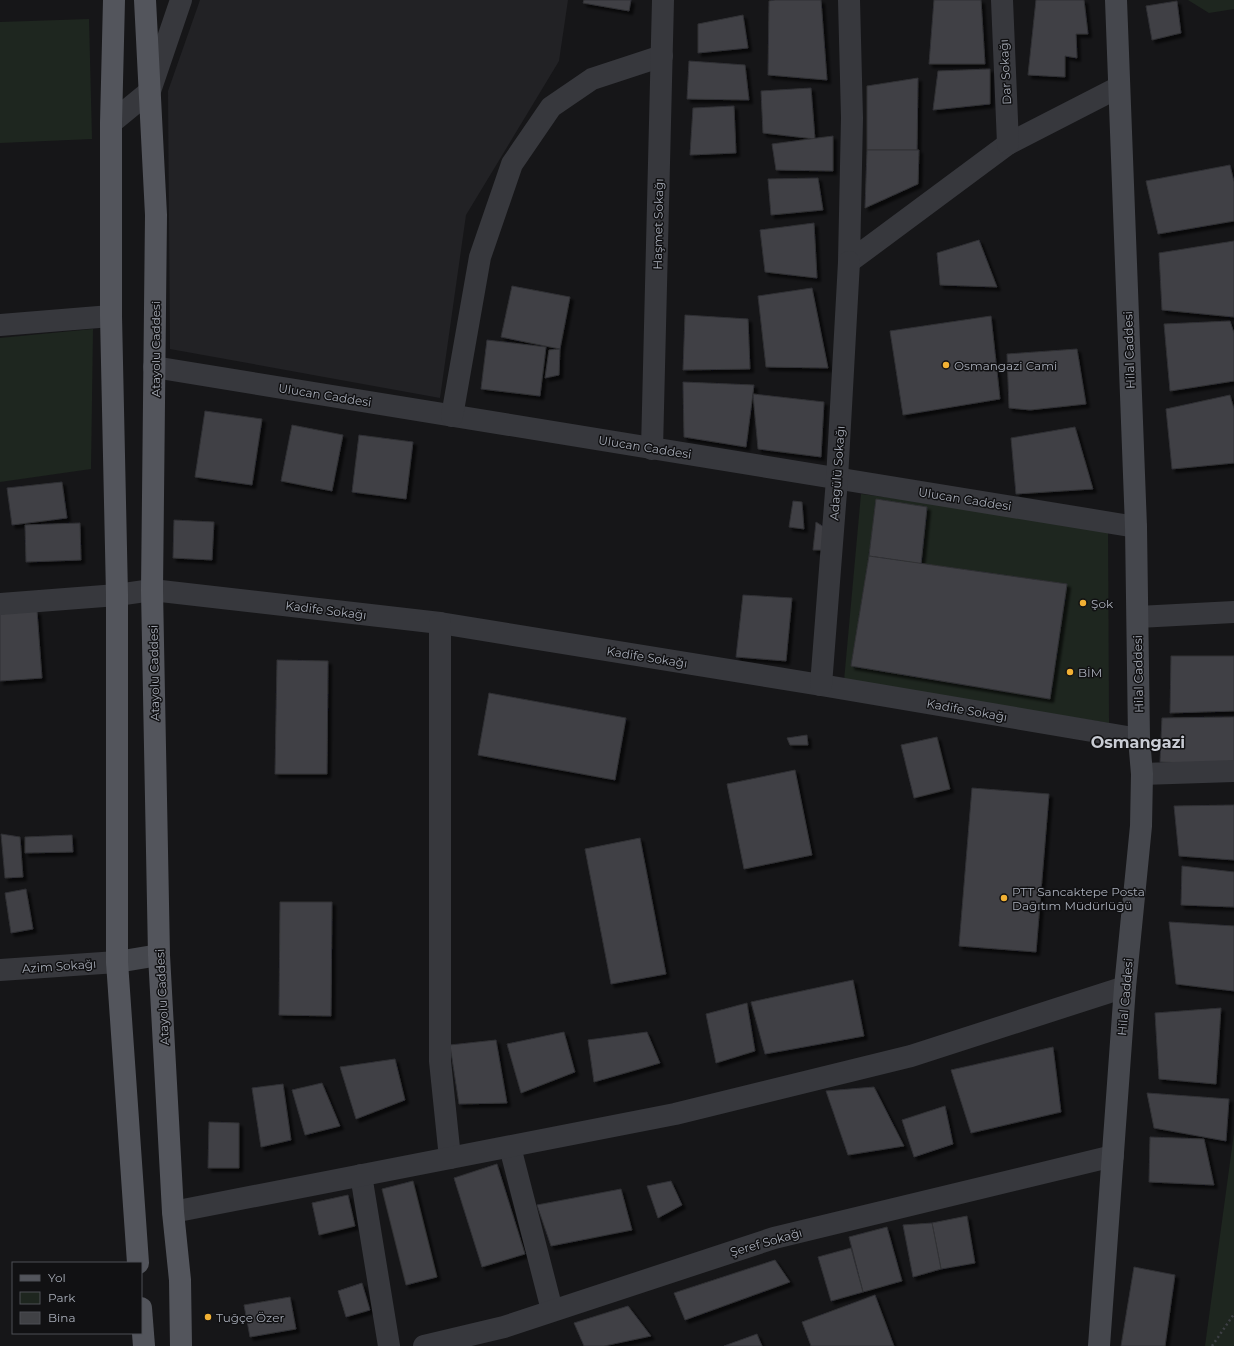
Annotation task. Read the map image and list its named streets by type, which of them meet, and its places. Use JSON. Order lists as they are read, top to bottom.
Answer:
{
  "streets": {
    "main road": ["Atayolu Caddesi"],
    "street": [
      "Dar Sokağı",
      "Haşmet Sokağı",
      "Hilal Caddesi",
      "Ulucan Caddesi",
      "Adagülü Sokağı",
      "Kadife Sokağı",
      "Azim Sokağı",
      "Şeref Sokağı"
    ]
  },
  "crossings": [
    ["Haşmet Sokağı", "Ulucan Caddesi"],
    ["Atayolu Caddesi", "Ulucan Caddesi"],
    ["Atayolu Caddesi", "Kadife Sokağı"],
    ["Hilal Caddesi", "Ulucan Caddesi"],
    ["Hilal Caddesi", "Kadife Sokağı"],
    ["Hilal Caddesi", "Şeref Sokağı"],
    ["Ulucan Caddesi", "Adagülü Sokağı"],
    ["Adagülü Sokağı", "Kadife Sokağı"]
  ],
  "districts": ["Osmangazi"],
  "places": [
    "Osmangazi Cami",
    "Şok",
    "BİM",
    "PTT Sancaktepe Posta Dağıtım Müdürlüğü",
    "Tuğçe Özer"
  ],
  "legend": ["Yol", "Park", "Bina"]
}
